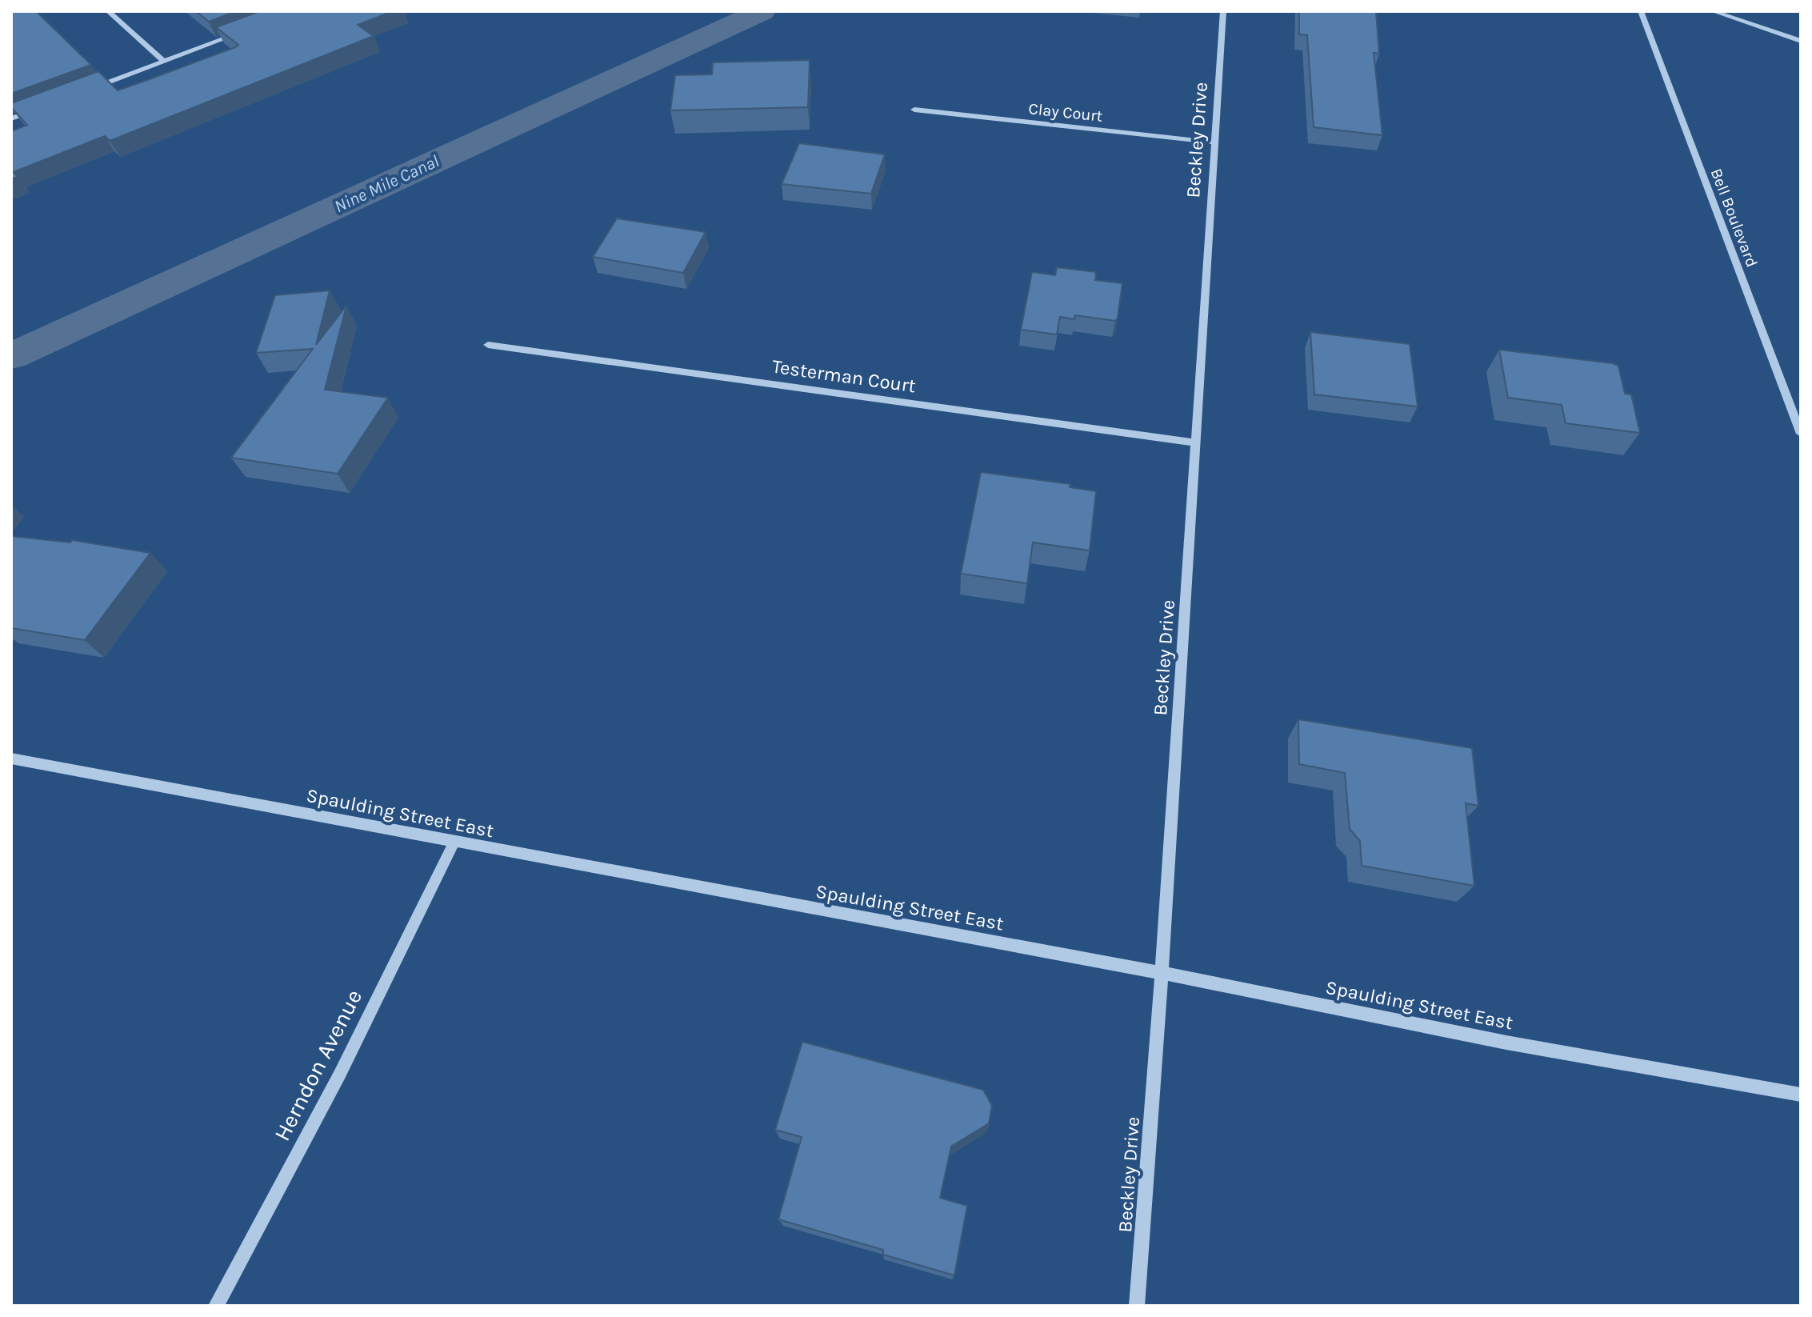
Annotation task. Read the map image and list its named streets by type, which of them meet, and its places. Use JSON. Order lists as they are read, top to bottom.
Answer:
{
  "streets": {
    "street": [
      "Clay Court",
      "Beckley Drive",
      "Bell Boulevard",
      "Testerman Court",
      "Spaulding Street East",
      "Herndon Avenue"
    ]
  },
  "crossings": [
    ["Clay Court", "Beckley Drive"],
    ["Beckley Drive", "Testerman Court"],
    ["Beckley Drive", "Spaulding Street East"],
    ["Spaulding Street East", "Herndon Avenue"]
  ],
  "water": ["Nine Mile Canal"]
}
